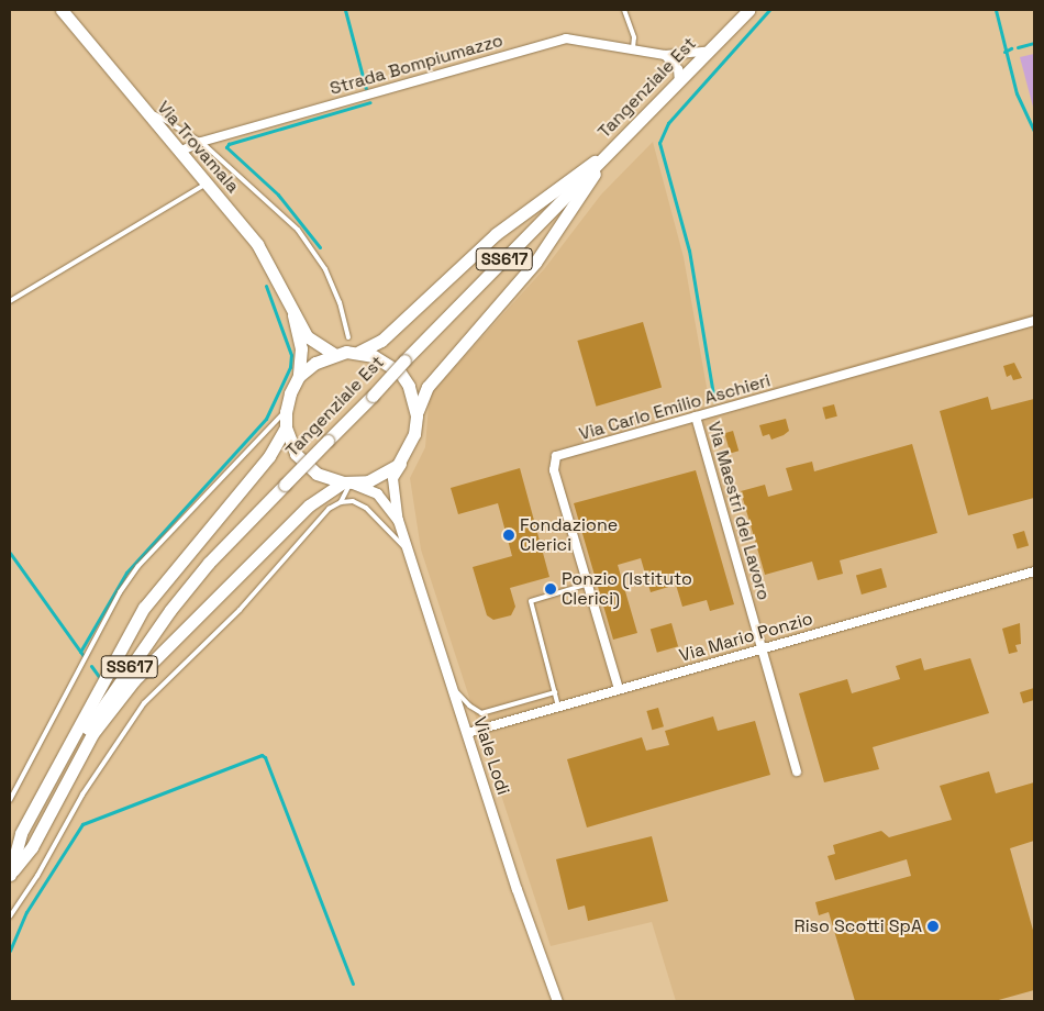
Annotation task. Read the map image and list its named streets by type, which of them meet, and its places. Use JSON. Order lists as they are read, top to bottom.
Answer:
{
  "streets": {
    "main road": ["Tangenziale Est", "Via Trovamala", "SS617"],
    "street": [
      "Strada Bompiumazzo",
      "Via Carlo Emilio Aschieri",
      "Via Maestri del Lavoro",
      "Via Mario Ponzio",
      "Viale Lodi"
    ]
  },
  "crossings": [
    ["Strada Bompiumazzo", "Tangenziale Est"],
    ["Strada Bompiumazzo", "Via Trovamala"],
    ["Via Trovamala", "Viale Lodi"],
    ["Via Carlo Emilio Aschieri", "Via Maestri del Lavoro"],
    ["Via Carlo Emilio Aschieri", "Via Mario Ponzio"],
    ["Via Maestri del Lavoro", "Via Mario Ponzio"],
    ["Via Mario Ponzio", "Viale Lodi"]
  ],
  "places": ["Fondazione Clerici", "Ponzio (Istituto Clerici)", "Riso Scotti SpA"]
}
